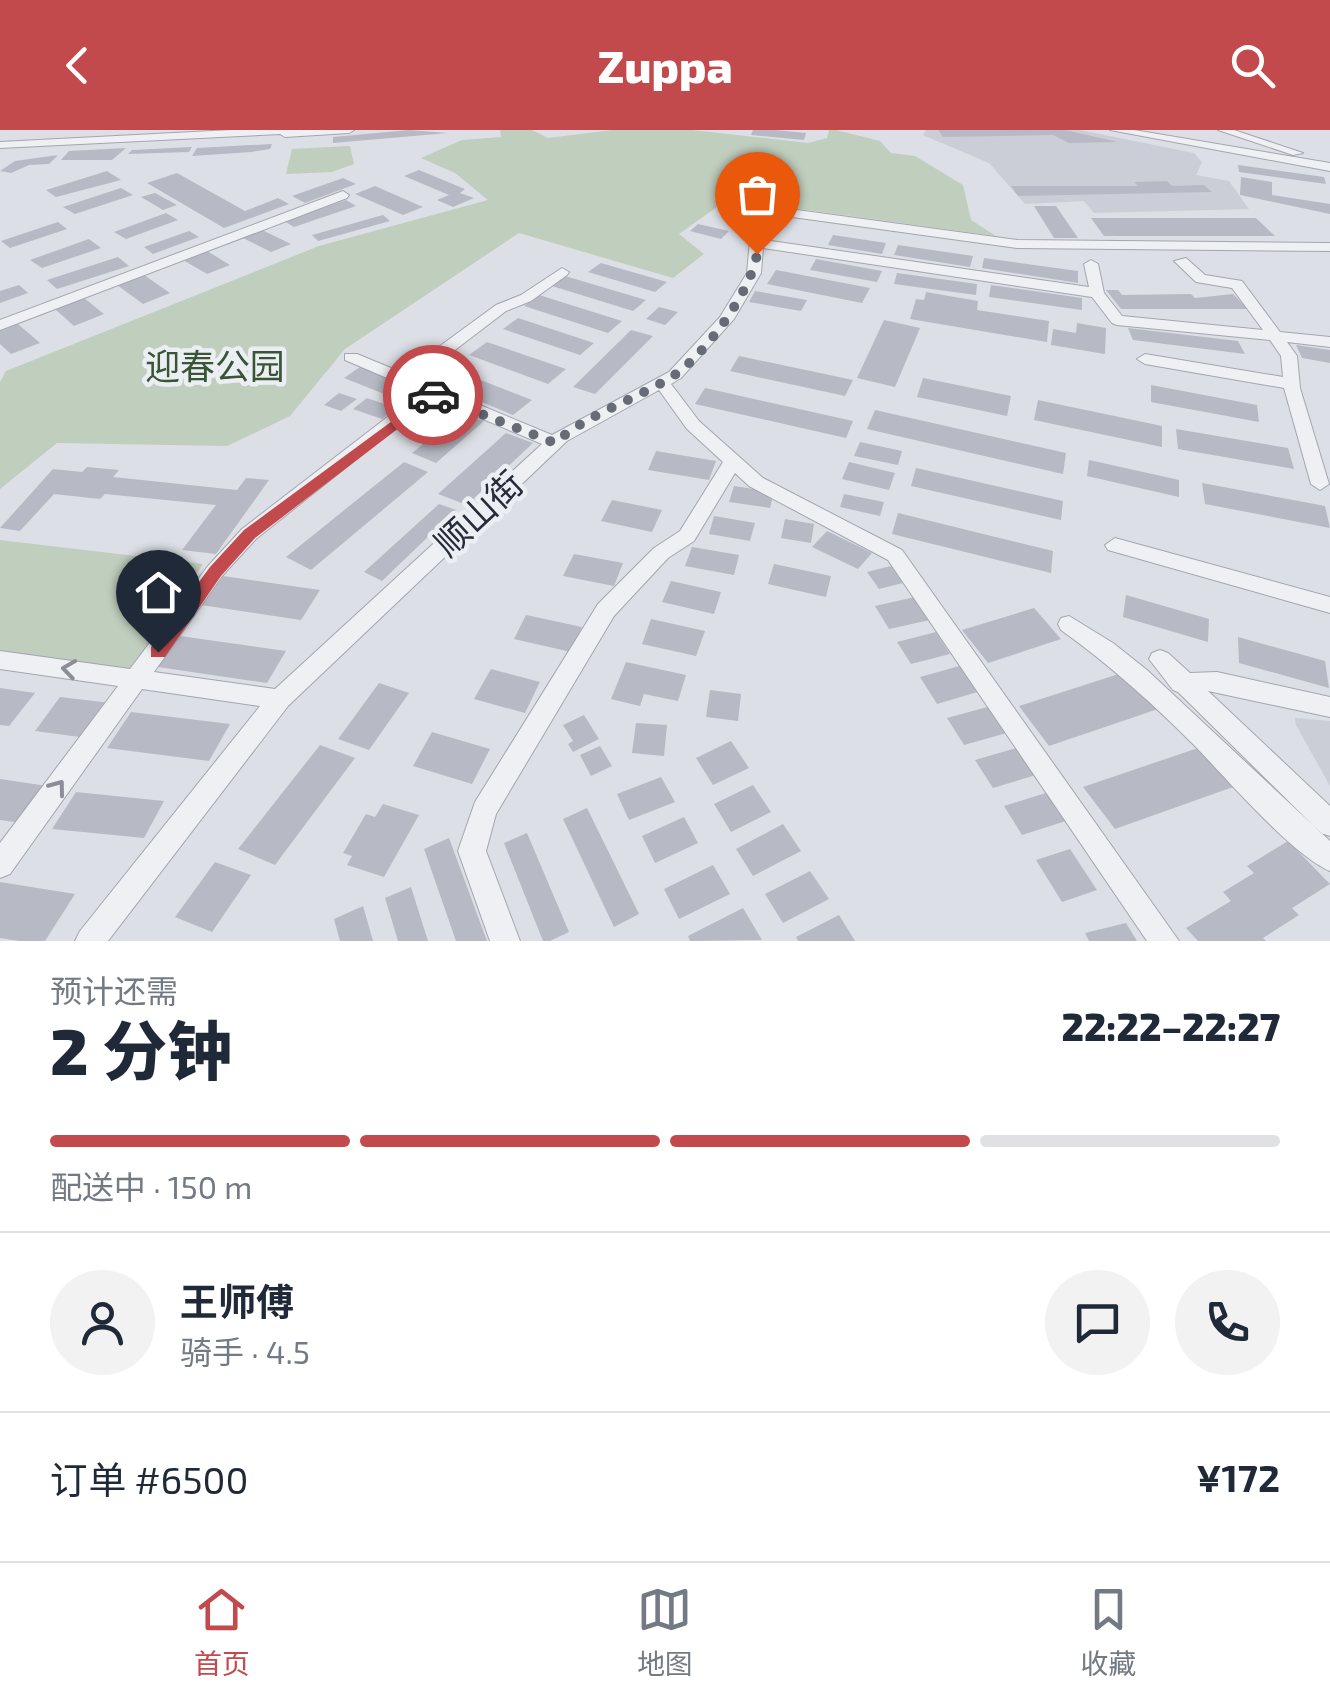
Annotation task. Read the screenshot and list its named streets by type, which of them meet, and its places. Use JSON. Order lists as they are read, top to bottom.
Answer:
{
  "streets": {
    "street": ["顺山街"]
  },
  "parks": ["迎春公园"],
  "page": {
    "header": "Zuppa",
    "heading": ["2 分钟", "预计还需", "22:22–22:27"],
    "panel": [
      "王师傅",
      "骑手 · 4.5",
      "订单 #6500",
      "¥172"
    ],
    "bar": "配送中 · 150 m",
    "tabs": ["首页", "地图", "收藏"]
  }
}
